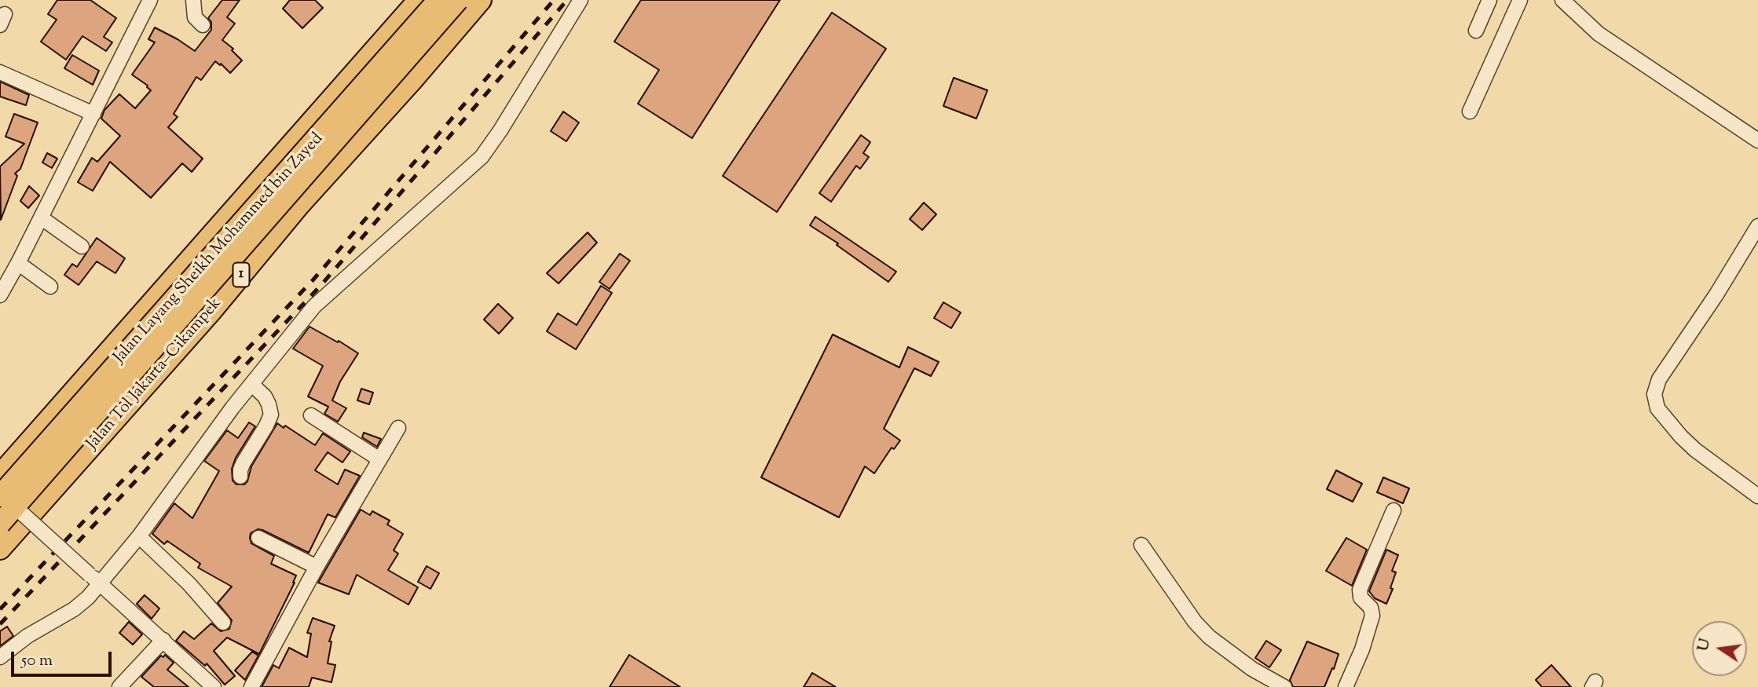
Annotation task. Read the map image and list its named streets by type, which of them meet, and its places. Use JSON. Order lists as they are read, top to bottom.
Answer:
{
  "streets": {
    "highway": ["Jalan Layang Sheikh Mohammed bin Zayed", "1", "Jalan Tol Jakarta–Cikampek"]
  },
  "scale_bar": "50 m",
  "north": "left"
}
